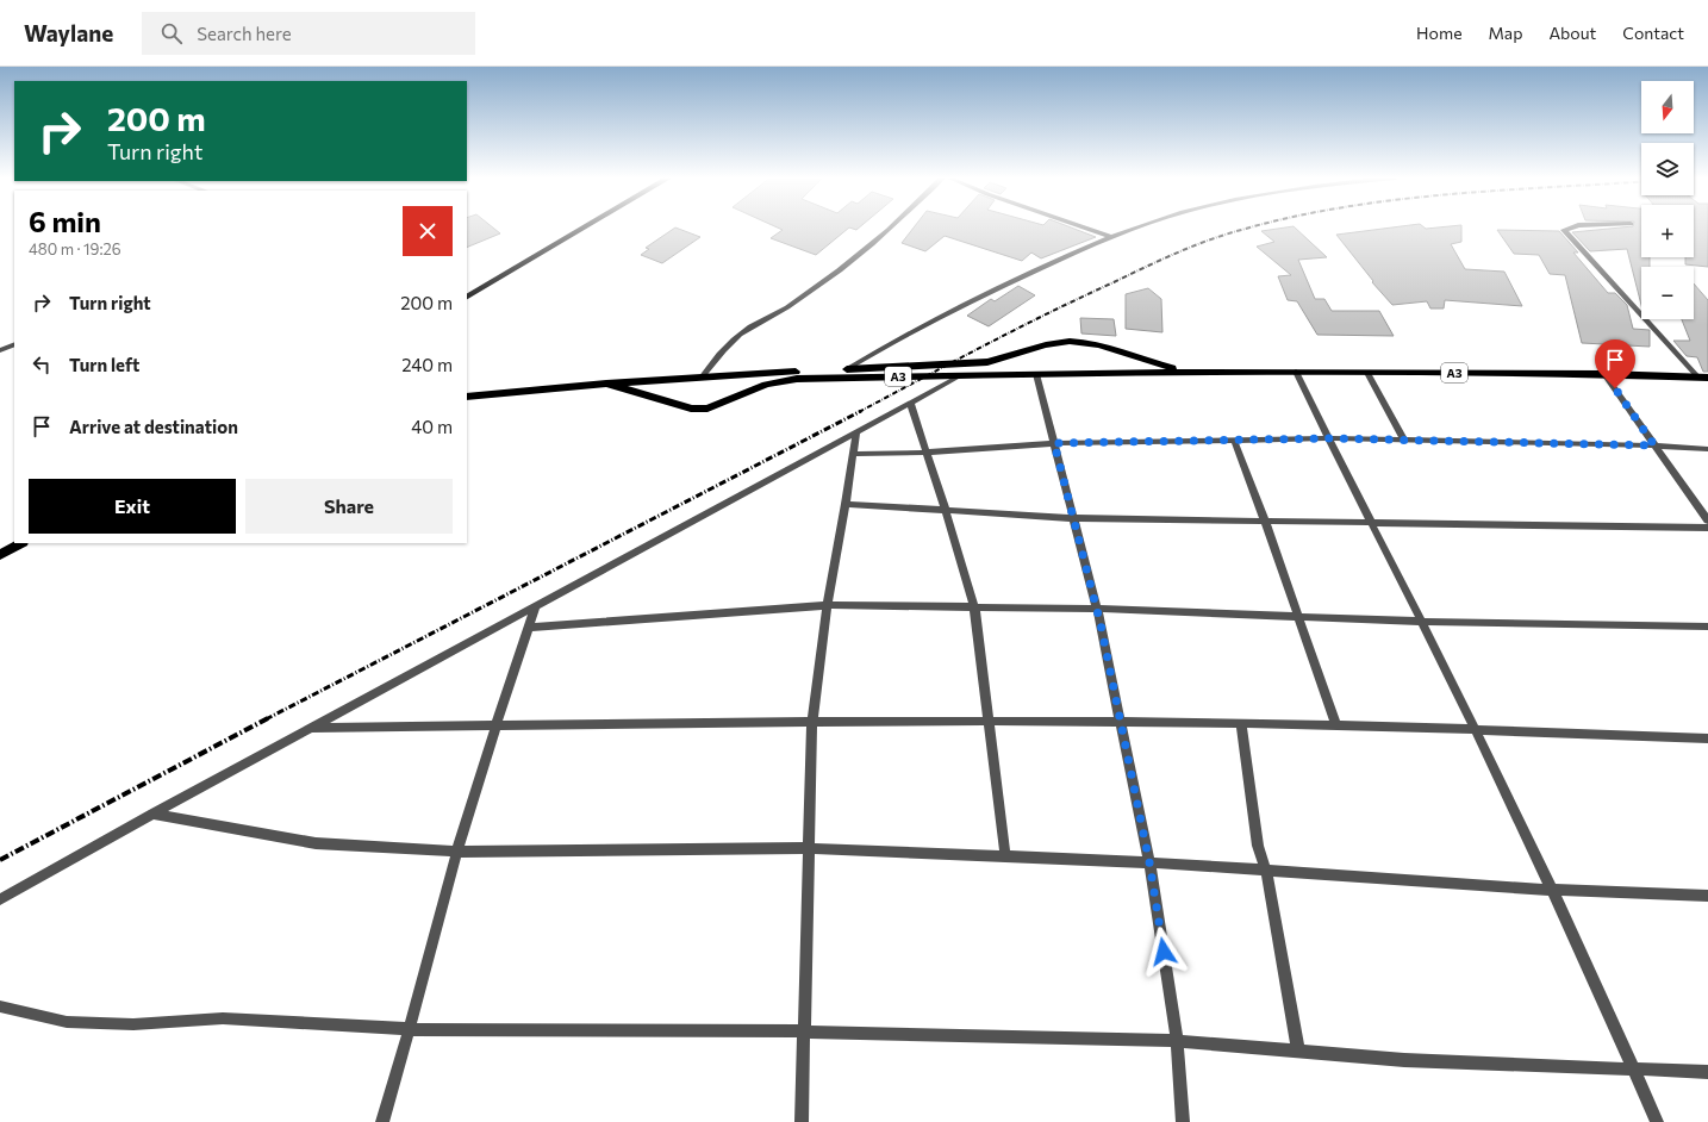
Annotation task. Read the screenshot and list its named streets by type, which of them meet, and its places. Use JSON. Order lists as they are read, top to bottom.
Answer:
{
  "streets": {
    "highway": ["A3"]
  },
  "north": "bottom",
  "page": {
    "header": "Waylane",
    "search": "Search here",
    "nav": [
      "Home",
      "Map",
      "About",
      "Contact"
    ],
    "map_buttons": ["+", "−"],
    "turn": ["200 m", "Turn right"],
    "heading": ["6 min", "480 m · 19:26"],
    "list": [
      {
        "name": "Turn right",
        "value": "200 m"
      },
      {
        "name": "Turn left",
        "value": "240 m"
      },
      {
        "name": "Arrive at destination",
        "value": "40 m"
      }
    ],
    "buttons": ["Exit", "Share"]
  }
}
